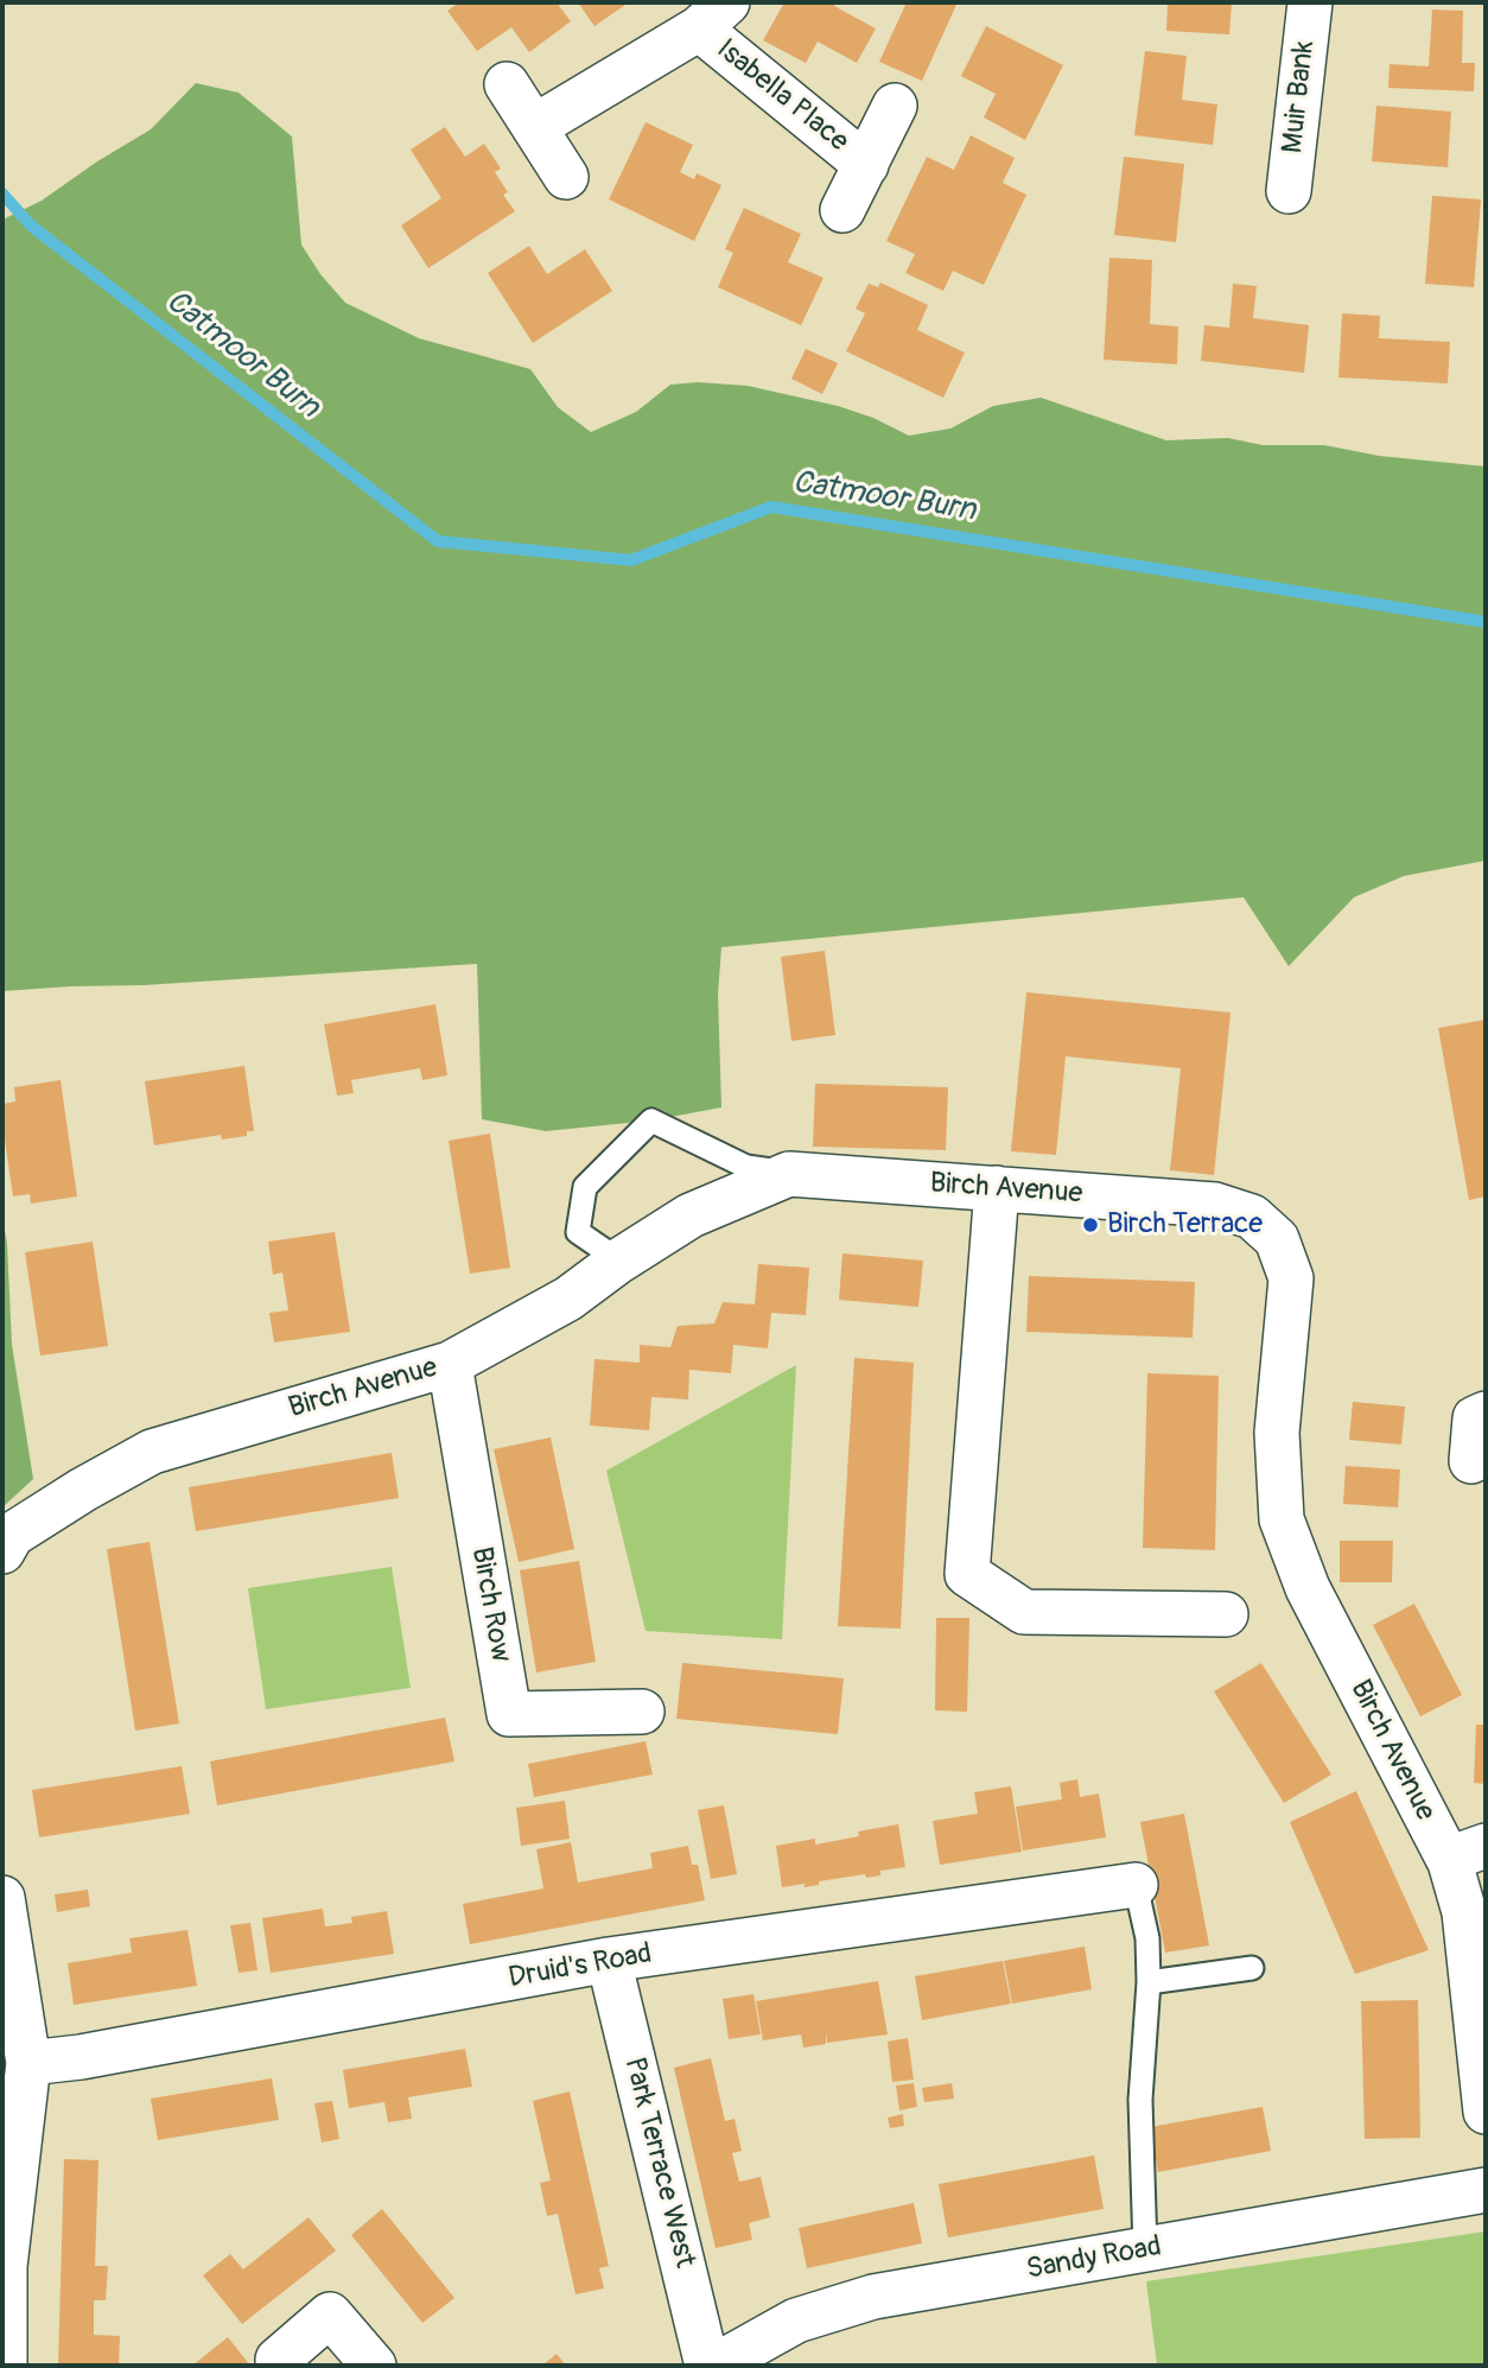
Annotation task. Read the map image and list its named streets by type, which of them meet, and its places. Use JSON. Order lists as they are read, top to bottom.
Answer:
{
  "streets": {
    "street": [
      "Isabella Place",
      "Muir Bank",
      "Birch Avenue",
      "Birch Row",
      "Druid's Road",
      "Park Terrace West",
      "Sandy Road"
    ]
  },
  "crossings": [
    ["Birch Avenue", "Birch Row"],
    ["Druid's Road", "Park Terrace West"]
  ],
  "water": ["Catmoor Burn"],
  "places": ["Birch Terrace"]
}
